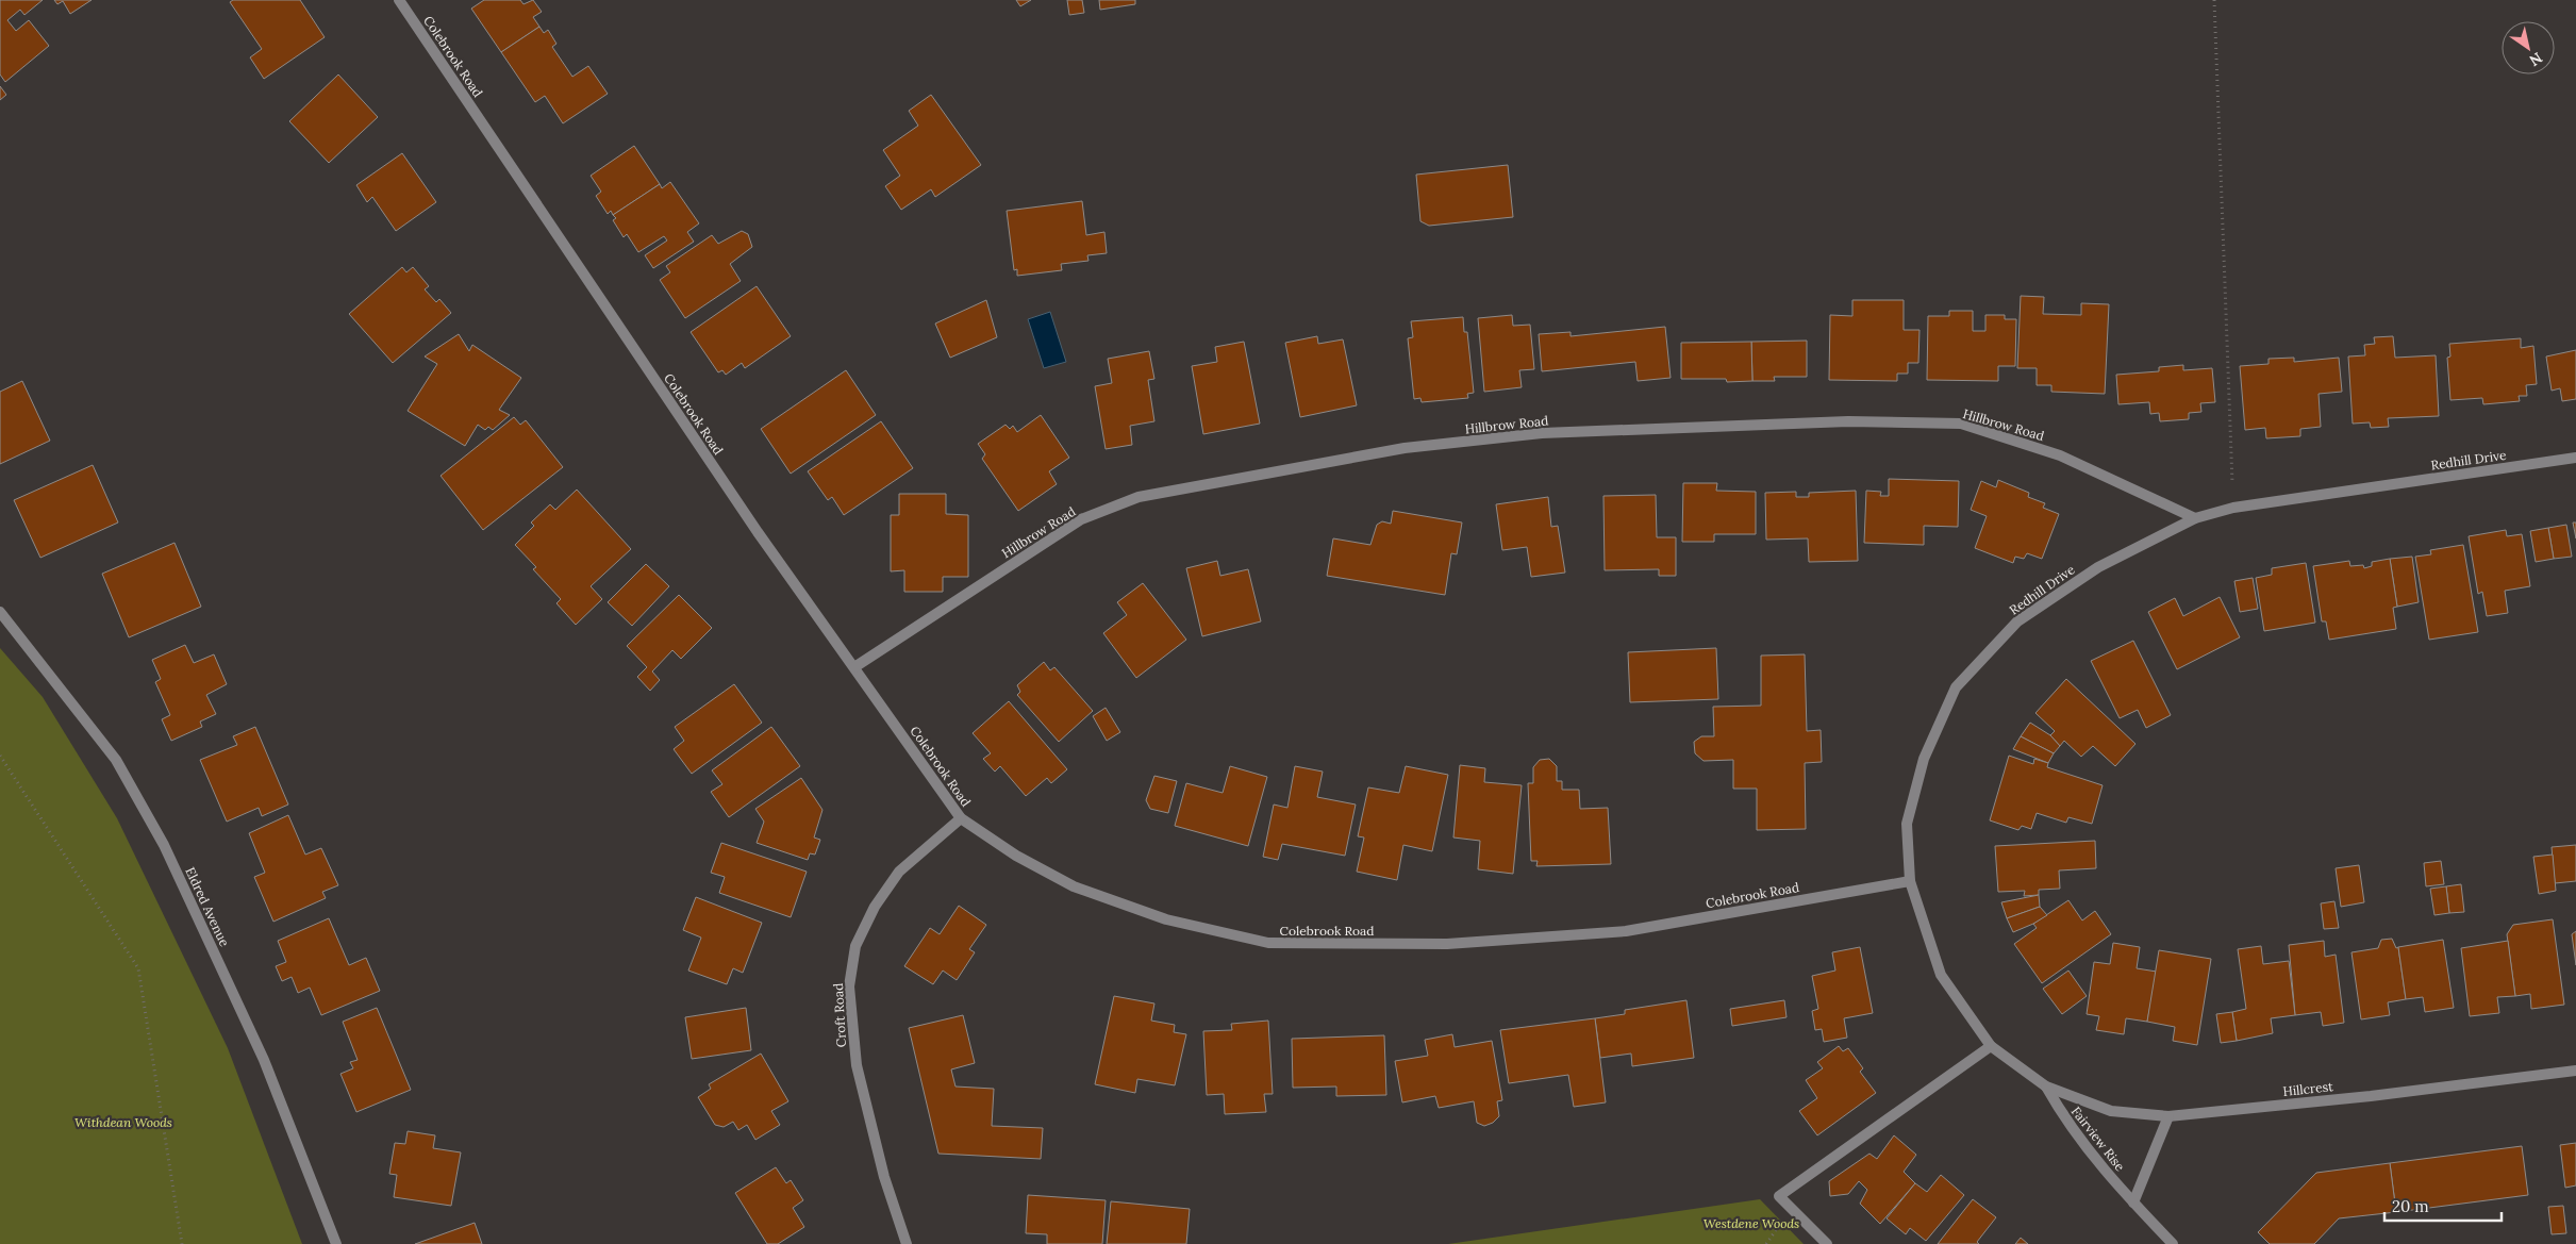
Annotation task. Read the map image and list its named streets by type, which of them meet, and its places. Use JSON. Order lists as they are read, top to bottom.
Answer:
{
  "streets": {
    "street": [
      "Colebrook Road",
      "Hillbrow Road",
      "Redhill Drive",
      "Eldred Avenue",
      "Croft Road",
      "Hillcrest",
      "Fairview Rise"
    ]
  },
  "crossings": [
    ["Colebrook Road", "Hillbrow Road"],
    ["Colebrook Road", "Redhill Drive"],
    ["Colebrook Road", "Croft Road"],
    ["Hillbrow Road", "Redhill Drive"],
    ["Redhill Drive", "Hillcrest"],
    ["Redhill Drive", "Fairview Rise"],
    ["Hillcrest", "Fairview Rise"]
  ],
  "parks": ["Withdean Woods", "Westdene Woods"],
  "scale_bar": "20 m",
  "north": "bottom right"
}
